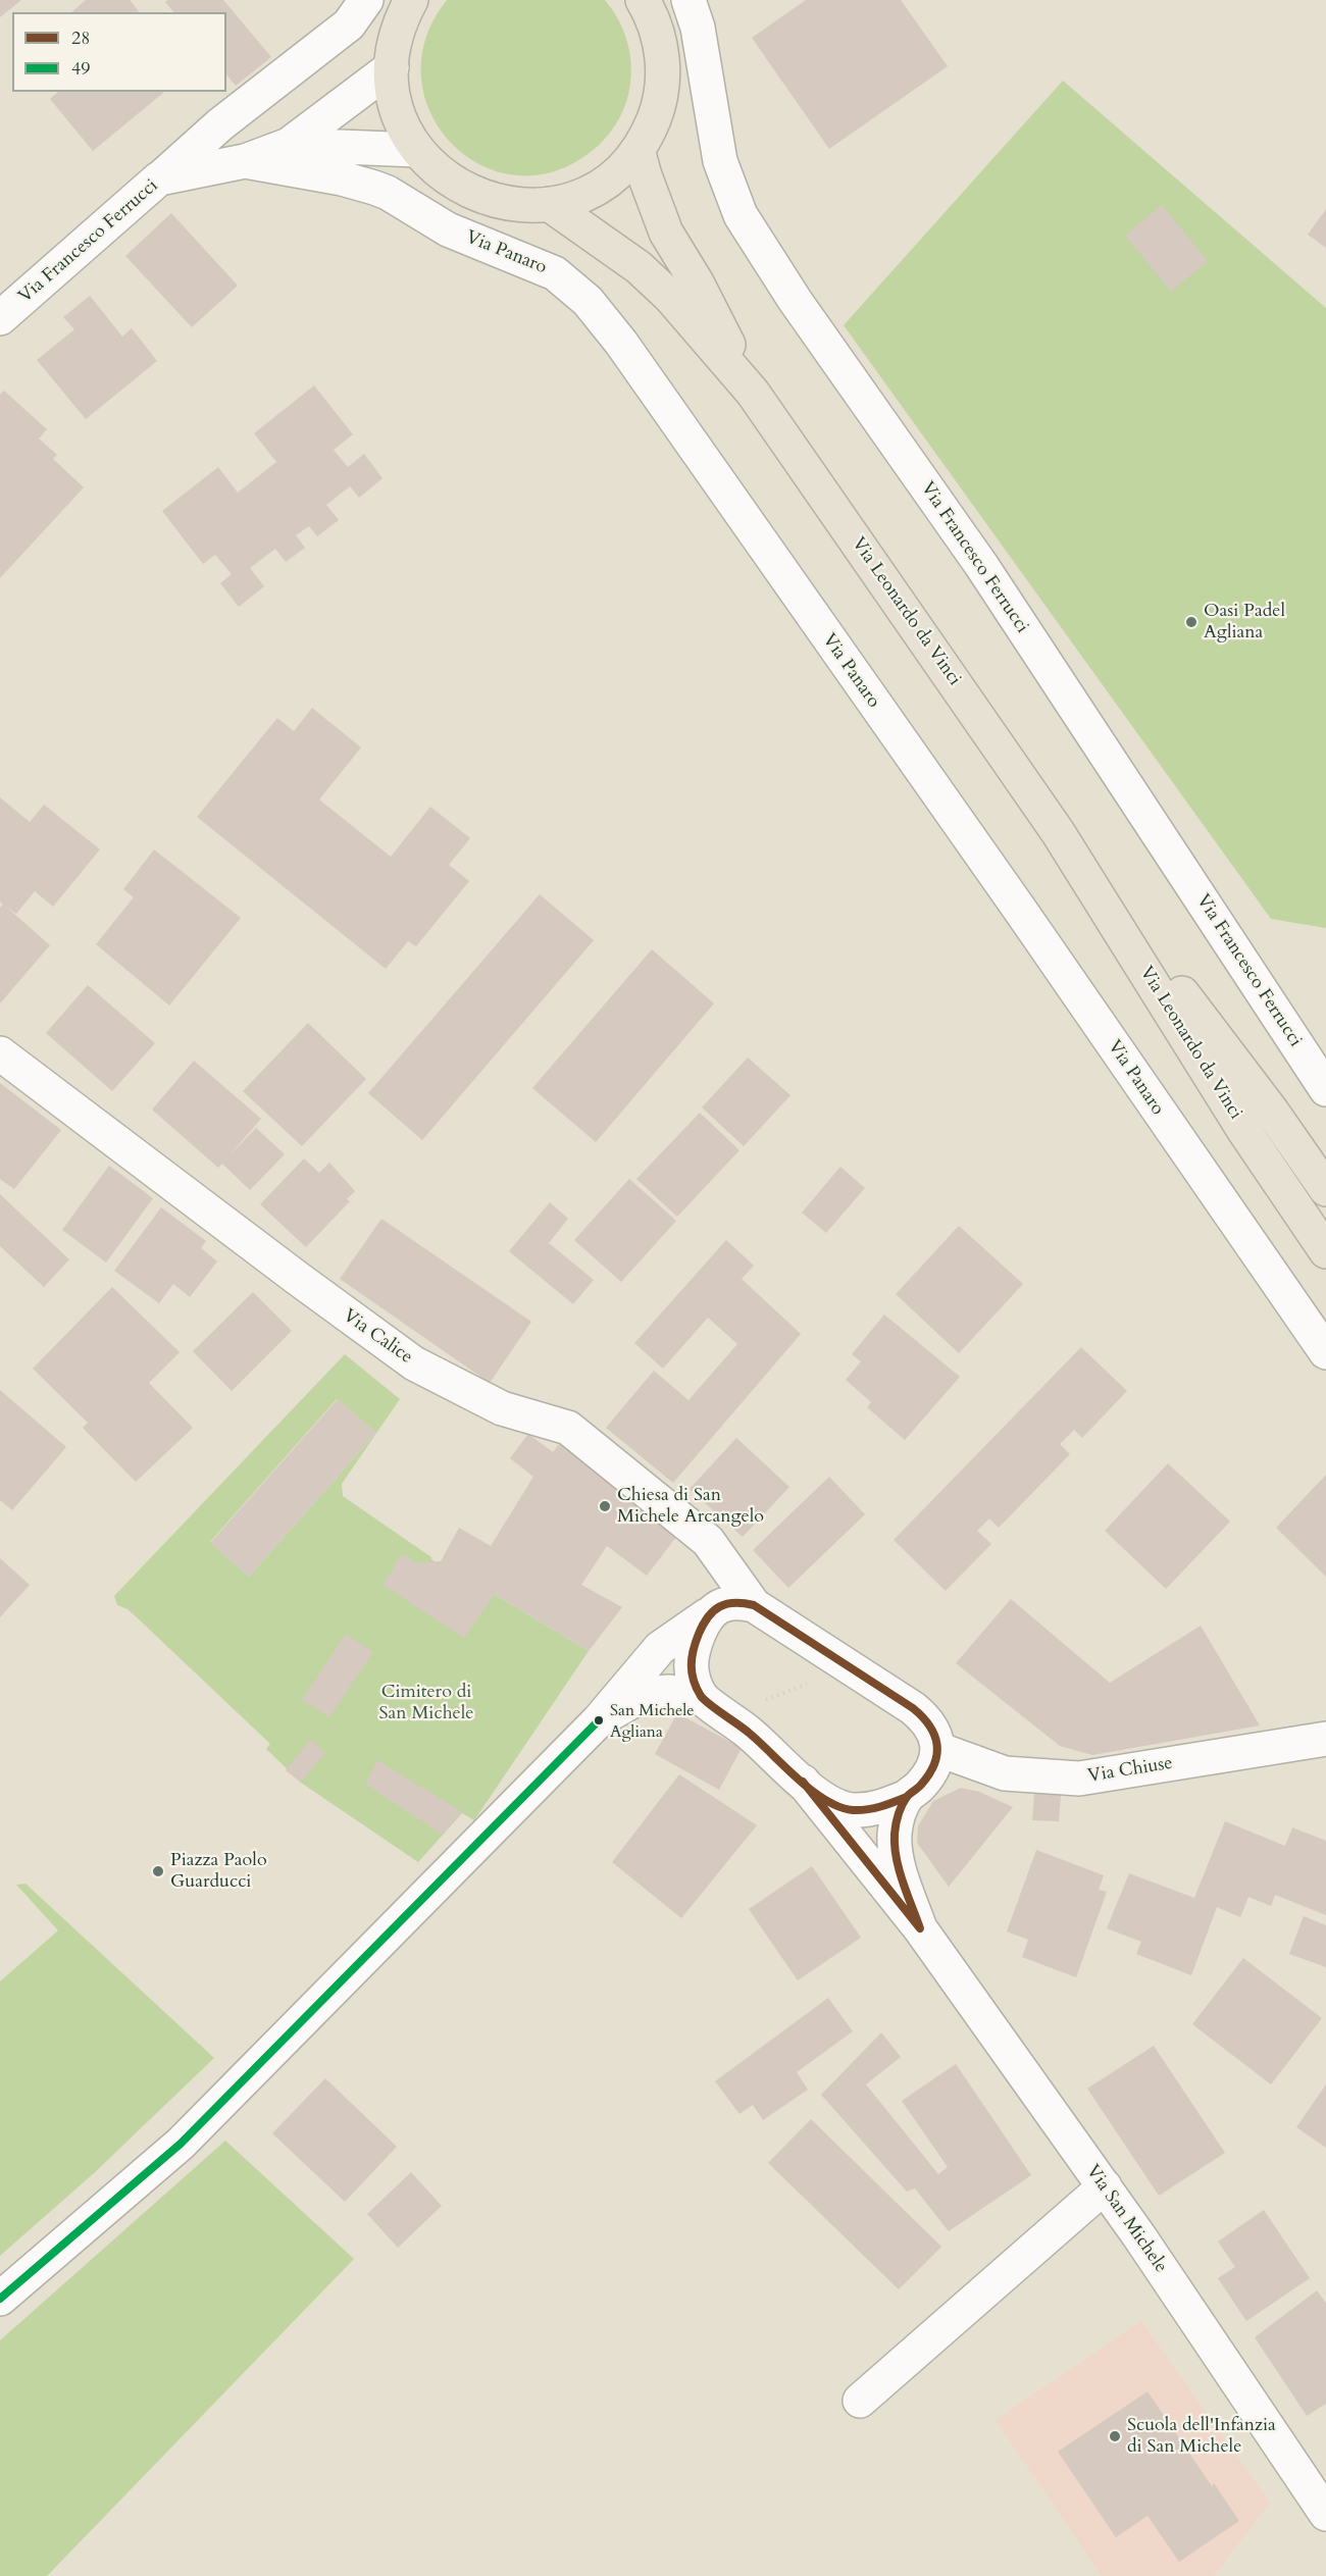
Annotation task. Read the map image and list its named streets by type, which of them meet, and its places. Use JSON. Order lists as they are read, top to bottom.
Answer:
{
  "streets": {
    "main road": ["Via Leonardo da Vinci"],
    "street": [
      "Via Francesco Ferrucci",
      "Via Panaro",
      "Via Calice",
      "Via Chiuse",
      "Via San Michele"
    ]
  },
  "crossings": [
    ["Via Francesco Ferrucci", "Via Panaro"]
  ],
  "parks": ["Cimitero di San Michele"],
  "places": [
    "Oasi Padel Agliana",
    "Chiesa di San Michele Arcangelo",
    "San Michele Agliana",
    "Piazza Paolo Guarducci",
    "Scuola dell'Infanzia di San Michele"
  ],
  "lines": ["transit line 28", "transit line 49"],
  "legend": ["28", "49"]
}
